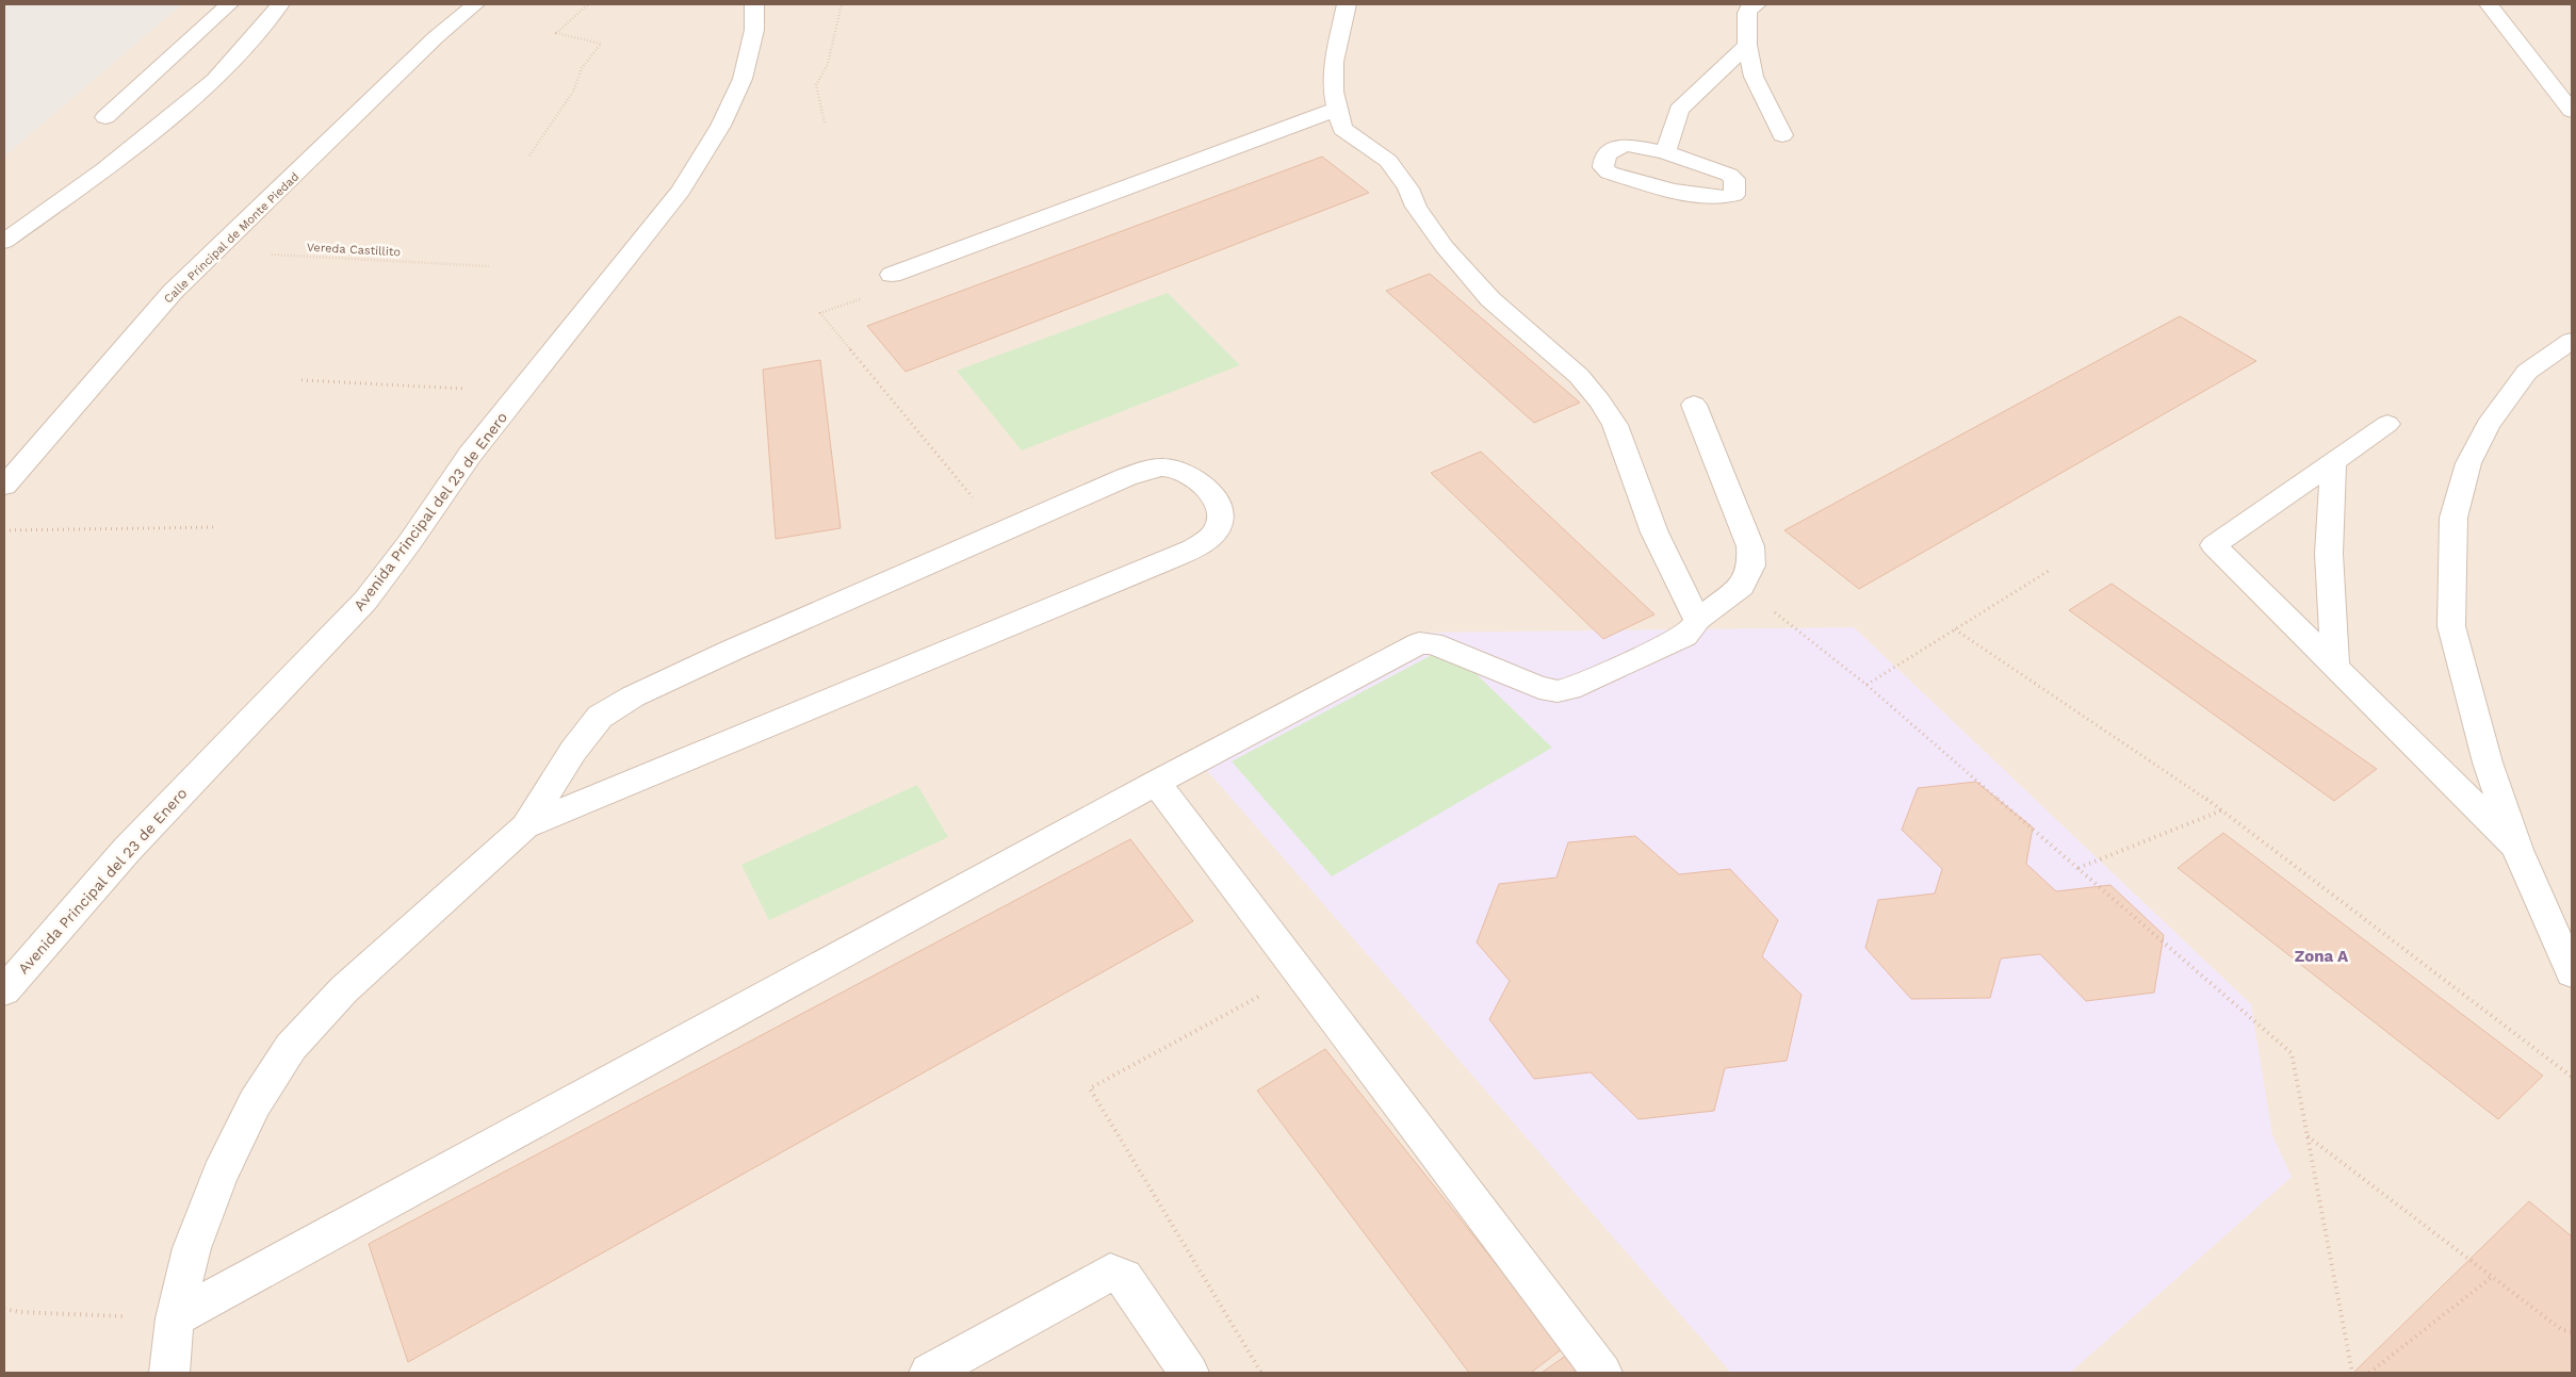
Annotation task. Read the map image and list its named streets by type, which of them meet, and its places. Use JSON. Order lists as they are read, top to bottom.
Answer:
{
  "streets": {
    "street": ["Calle Principal de Monte Piedad", "Avenida Principal del 23 de Enero"],
    "path": ["Vereda Castillito"]
  },
  "crossings": [
    ["Calle Principal de Monte Piedad", "Vereda Castillito"]
  ],
  "districts": ["Zona A"]
}
